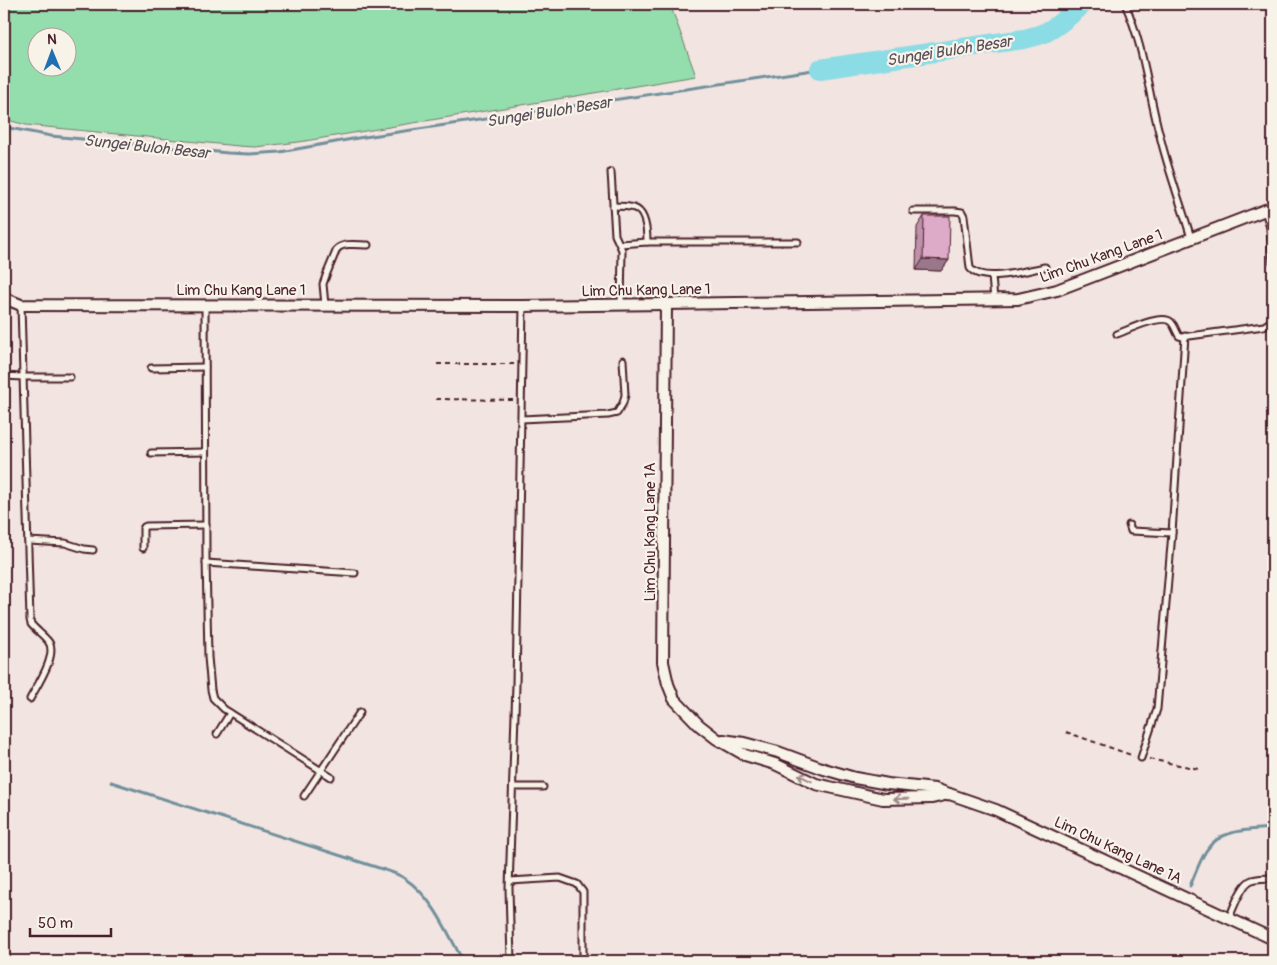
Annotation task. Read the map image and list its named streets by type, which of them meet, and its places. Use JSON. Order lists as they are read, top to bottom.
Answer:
{
  "streets": {
    "street": ["Lim Chu Kang Lane 1", "Lim Chu Kang Lane 1A"]
  },
  "crossings": [
    ["Lim Chu Kang Lane 1", "Lim Chu Kang Lane 1A"]
  ],
  "water": ["Sungei Buloh Besar"],
  "scale_bar": "50 m",
  "north": "top"
}
